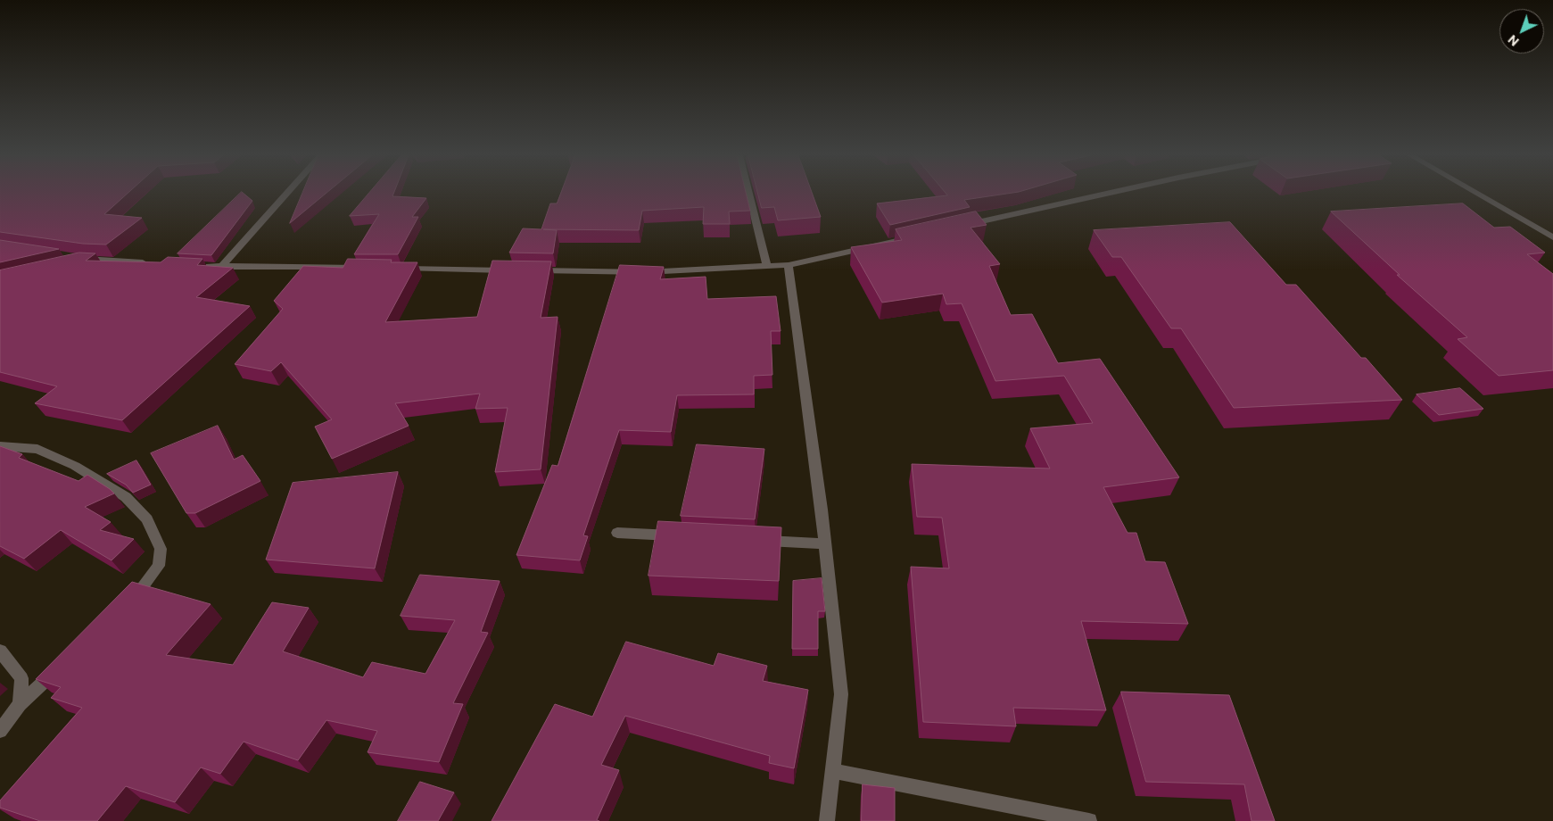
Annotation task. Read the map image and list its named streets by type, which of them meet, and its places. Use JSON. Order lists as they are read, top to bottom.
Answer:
{
  "north": "bottom left"
}
